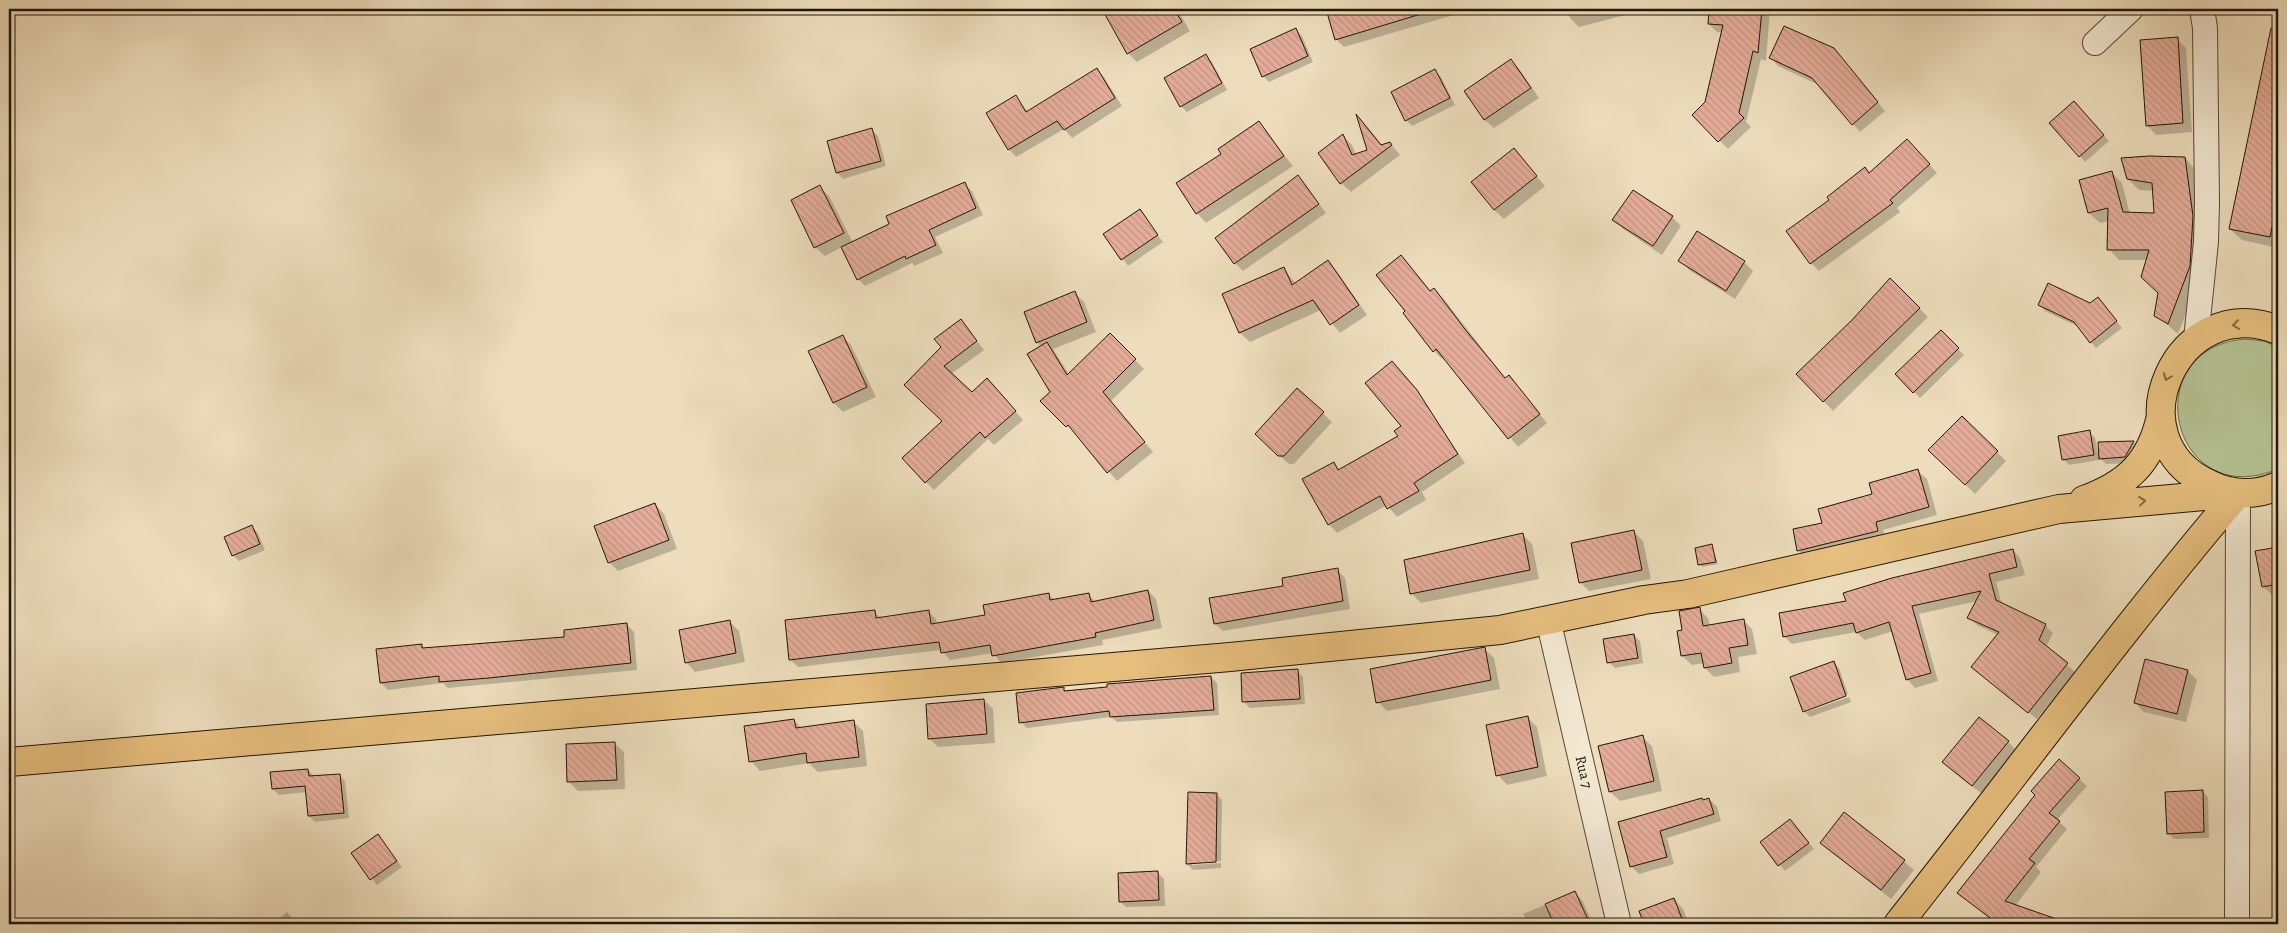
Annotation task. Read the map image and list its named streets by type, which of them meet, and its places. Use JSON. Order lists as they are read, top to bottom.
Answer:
{
  "streets": {
    "street": ["Rua 7"]
  }
}
